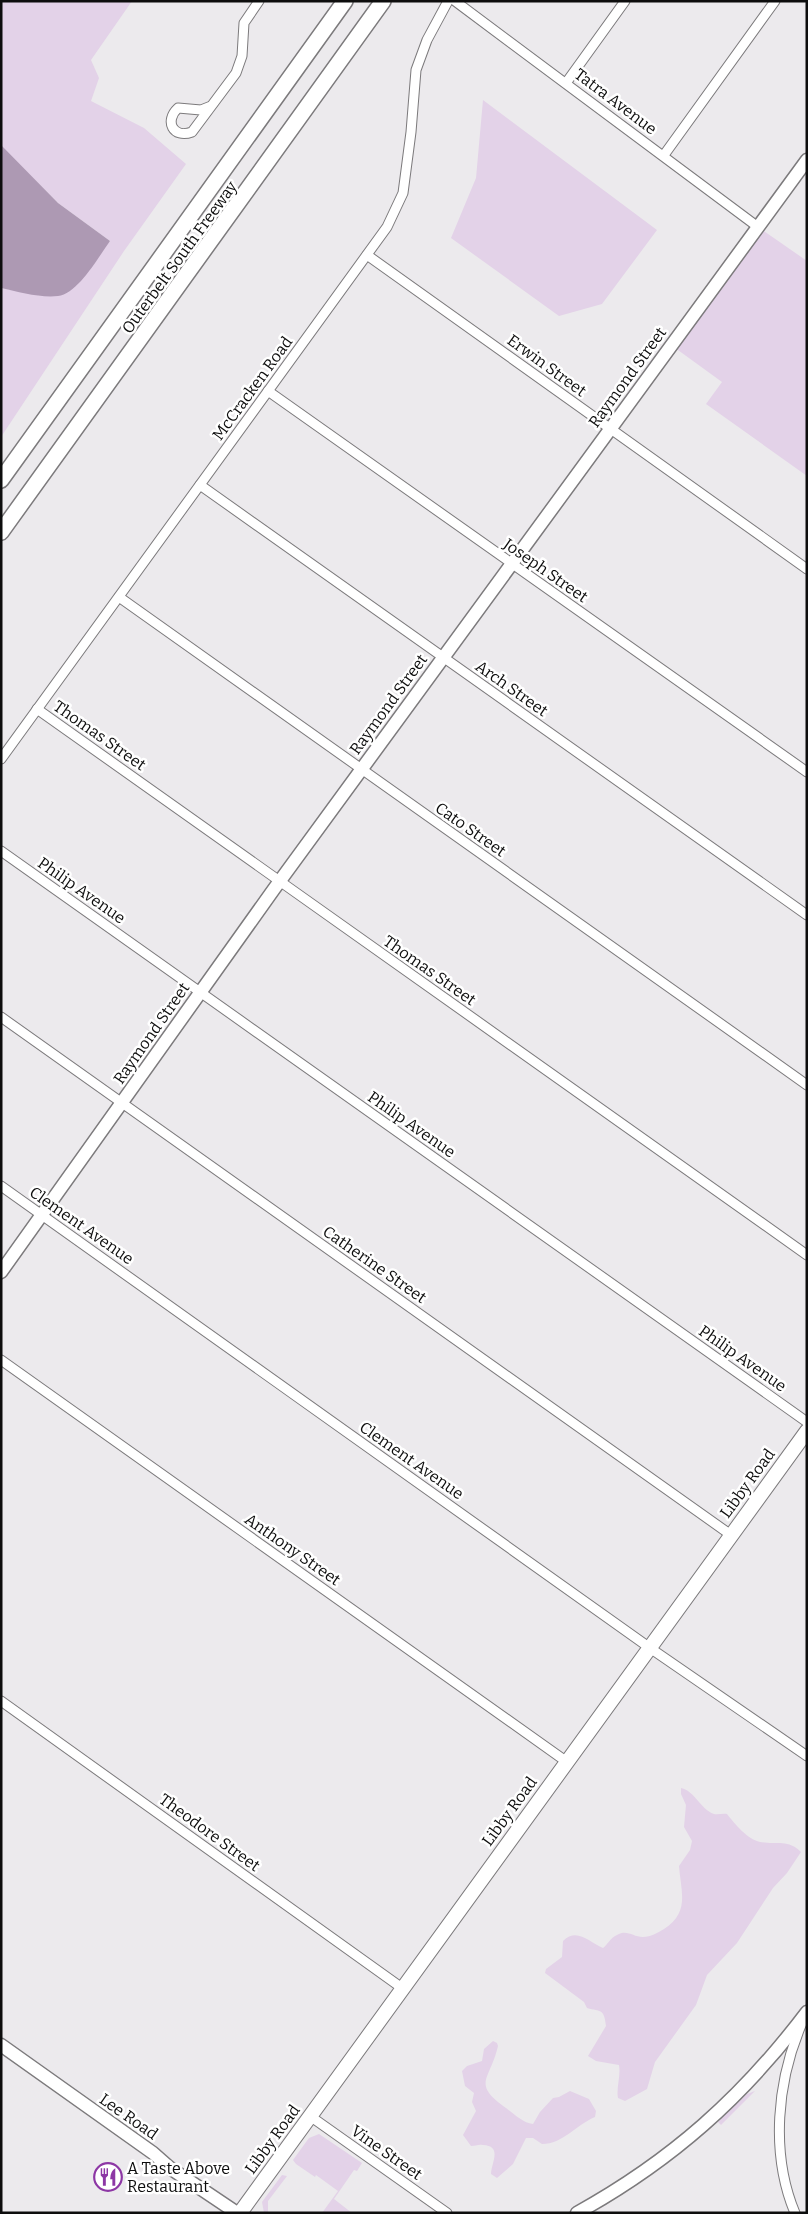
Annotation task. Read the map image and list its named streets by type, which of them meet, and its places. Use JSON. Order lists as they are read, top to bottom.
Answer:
{
  "streets": {
    "highway": ["Outerbelt South Freeway"],
    "main road": ["Libby Road"],
    "street": [
      "Tatra Avenue",
      "Erwin Street",
      "Raymond Street",
      "McCracken Road",
      "Joseph Street",
      "Arch Street",
      "Thomas Street",
      "Cato Street",
      "Philip Avenue",
      "Clement Avenue",
      "Catherine Street",
      "Anthony Street",
      "Theodore Street",
      "Lee Road",
      "Vine Street"
    ]
  },
  "crossings": [
    ["Tatra Avenue", "Raymond Street"],
    ["Erwin Street", "Raymond Street"],
    ["Erwin Street", "McCracken Road"],
    ["Raymond Street", "Joseph Street"],
    ["Raymond Street", "Arch Street"],
    ["Raymond Street", "Thomas Street"],
    ["Raymond Street", "Cato Street"],
    ["Raymond Street", "Philip Avenue"],
    ["Raymond Street", "Clement Avenue"],
    ["Raymond Street", "Catherine Street"],
    ["McCracken Road", "Joseph Street"],
    ["McCracken Road", "Arch Street"],
    ["McCracken Road", "Thomas Street"],
    ["McCracken Road", "Cato Street"],
    ["Clement Avenue", "Libby Road"],
    ["Catherine Street", "Libby Road"],
    ["Libby Road", "Anthony Street"],
    ["Libby Road", "Theodore Street"],
    ["Libby Road", "Lee Road"],
    ["Libby Road", "Vine Street"]
  ],
  "places": {
    "restaurant": ["A Taste Above Restaurant"]
  }
}
